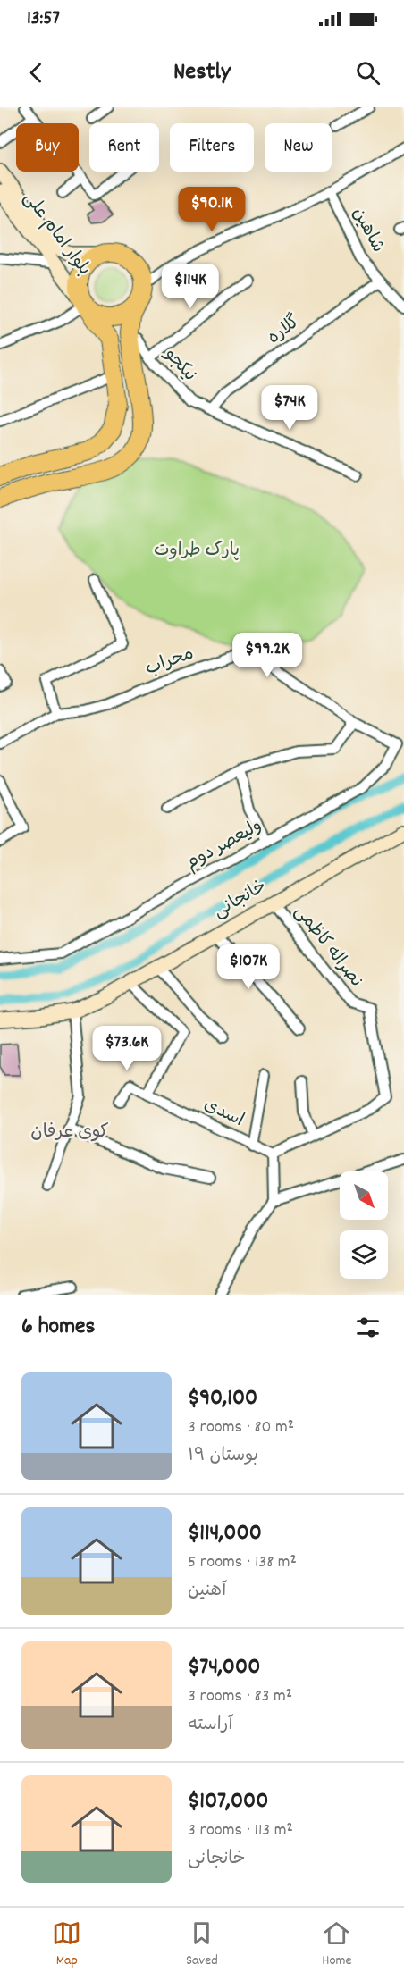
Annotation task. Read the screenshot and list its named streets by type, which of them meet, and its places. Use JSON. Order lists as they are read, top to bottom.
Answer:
{
  "streets": {
    "main road": ["بلوار امام علی", "خانجانی"],
    "street": [
      "شاهین",
      "گلاره",
      "نیکجو",
      "محراب",
      "ولیعصر دوم",
      "نصراله کاظمی",
      "اسدی"
    ]
  },
  "crossings": [
    ["شاهین", "گلاره"],
    ["گلاره", "نیکجو"],
    ["محراب", "ولیعصر دوم"],
    ["خانجانی", "نصراله کاظمی"],
    ["نصراله کاظمی", "اسدی"]
  ],
  "districts": ["کوی عرفان"],
  "parks": ["پارک طراوت"],
  "north": "bottom right",
  "page": {
    "status": "13:57",
    "header": "Nestly",
    "chip": [
      "Buy",
      "Rent",
      "Filters",
      "New"
    ],
    "price": [
      "$90.1K",
      "$114K",
      "$74K",
      "$99.2K",
      "$107K",
      "$73.6K"
    ],
    "heading": "6 homes",
    "list": [
      {
        "name": "$90,100",
        "note": "3 rooms · 80 m² · بوستان ۱۹"
      },
      {
        "name": "$114,000",
        "note": "5 rooms · 138 m² · آهنین"
      },
      {
        "name": "$74,000",
        "note": "3 rooms · 83 m² · آراسته"
      },
      {
        "name": "$107,000",
        "note": "3 rooms · 113 m² · خانجانی"
      }
    ],
    "tabs": ["Map", "Saved", "Home"]
  }
}
